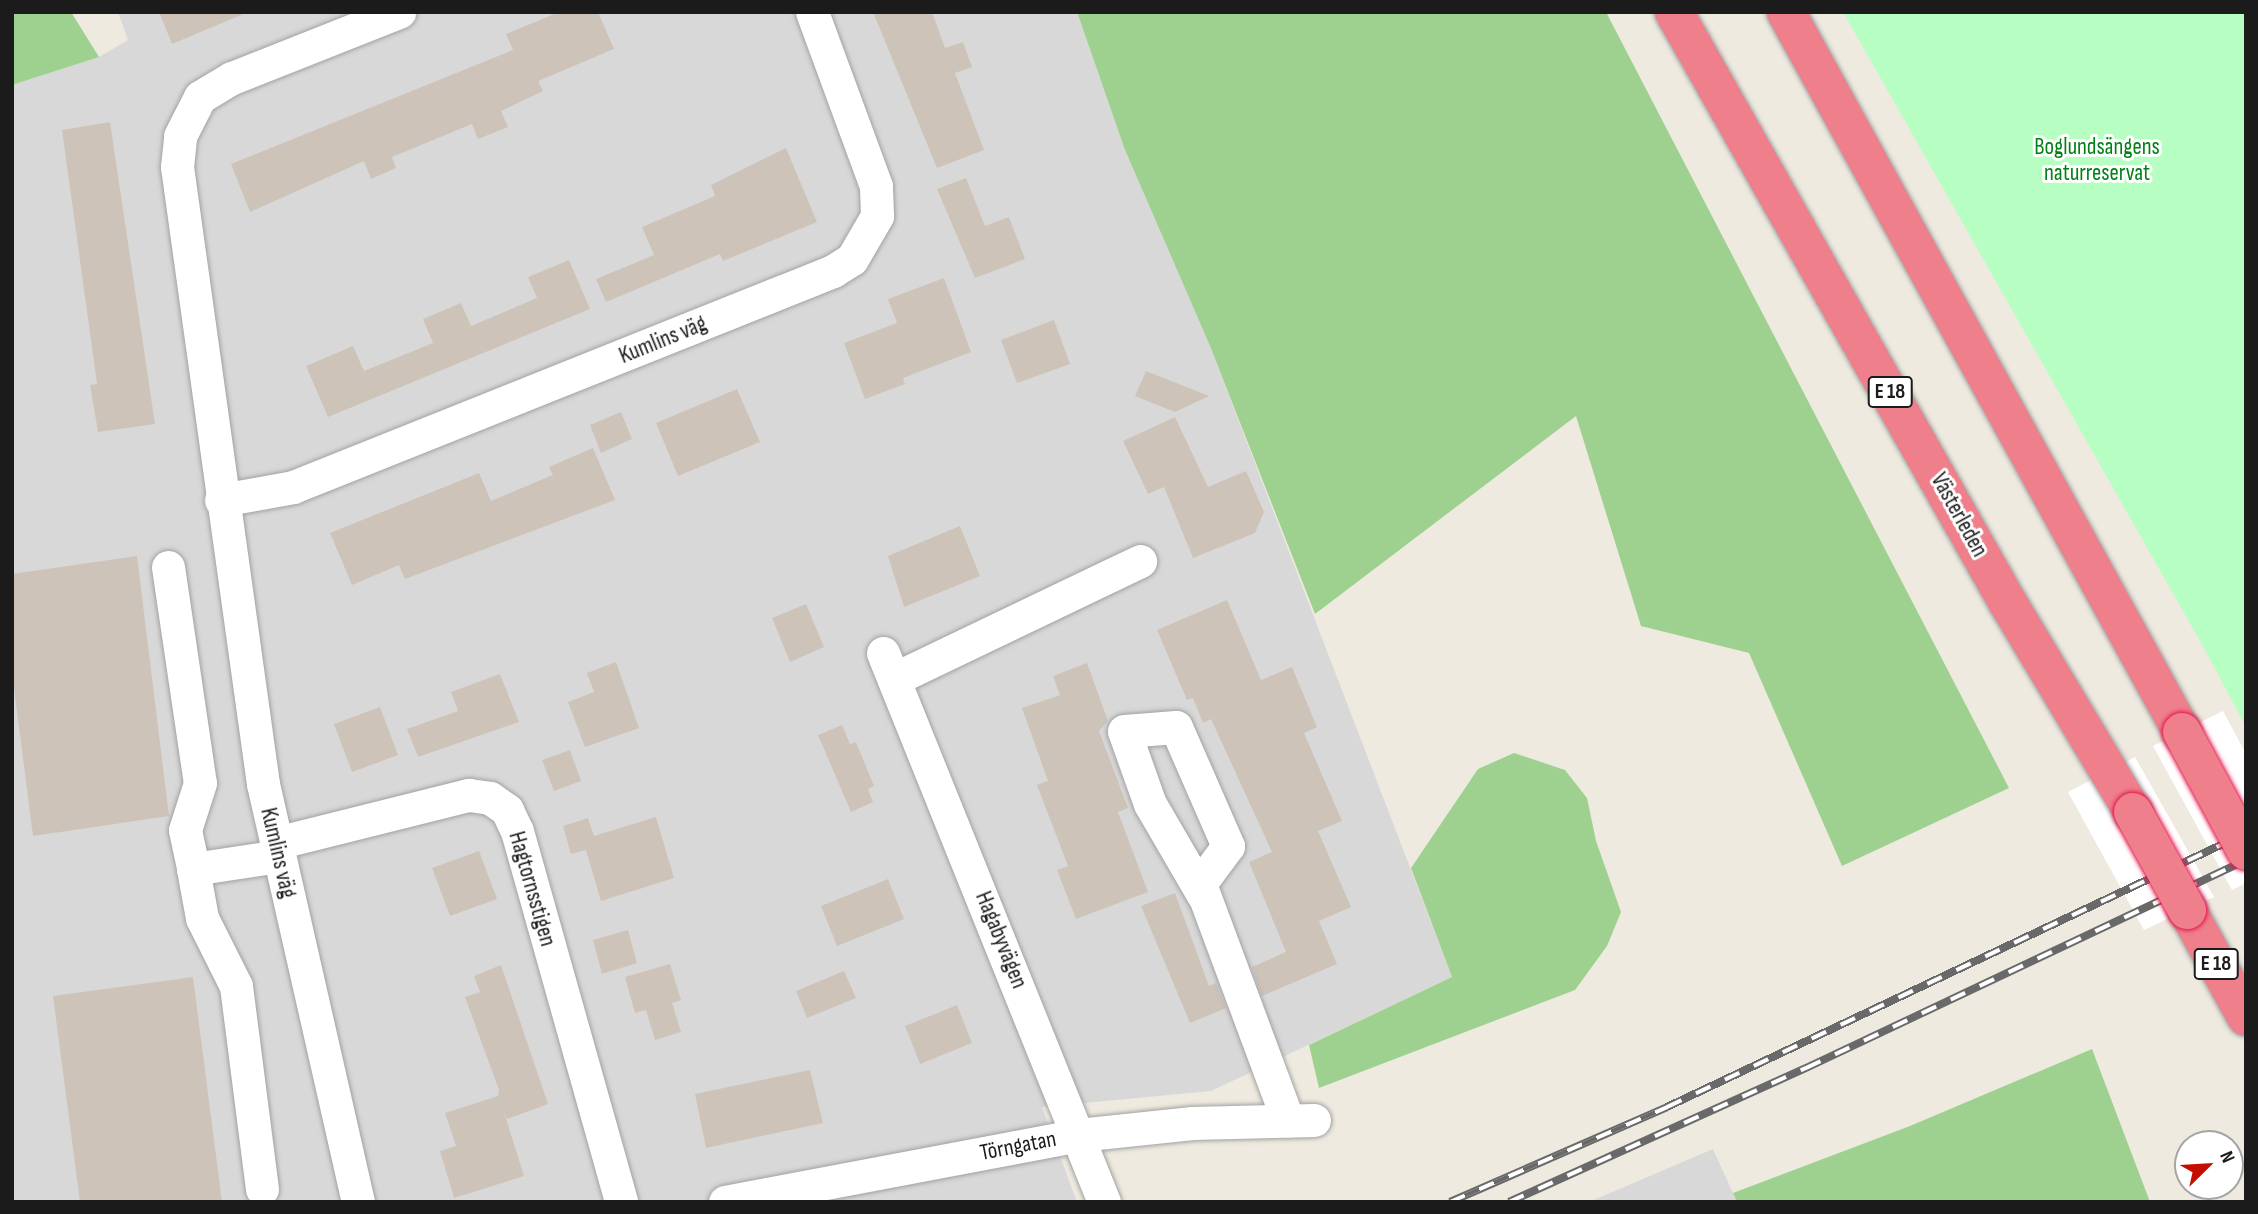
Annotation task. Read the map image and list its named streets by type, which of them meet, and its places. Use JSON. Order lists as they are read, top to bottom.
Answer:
{
  "streets": {
    "highway": ["E 18", "Västerleden"],
    "street": [
      "Kumlins väg",
      "Hagtornsstigen",
      "Hagabyvägen",
      "Törngatan"
    ]
  },
  "crossings": [
    ["Kumlins väg", "Hagtornsstigen"],
    ["Hagabyvägen", "Törngatan"]
  ],
  "parks": ["Boglundsängens naturreservat"],
  "north": "top right"
}
